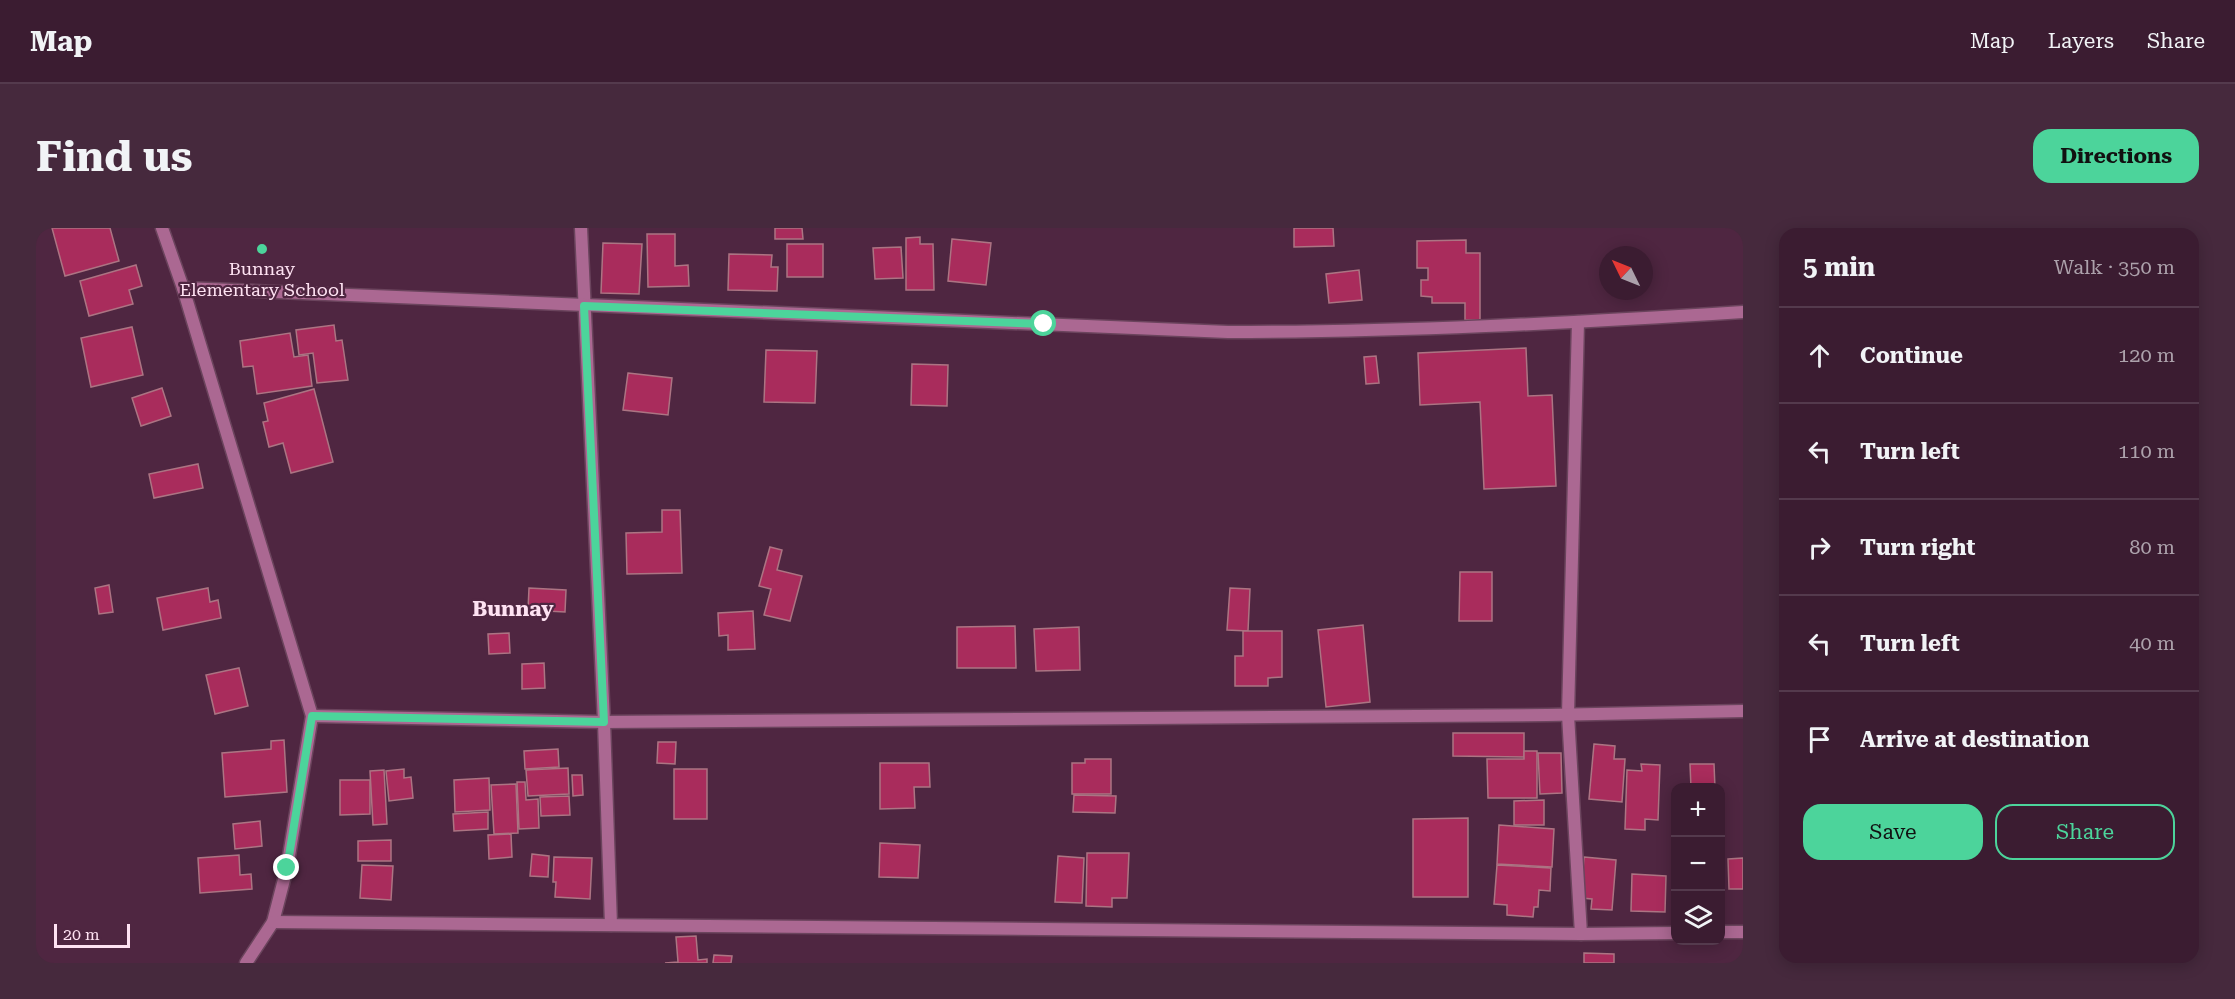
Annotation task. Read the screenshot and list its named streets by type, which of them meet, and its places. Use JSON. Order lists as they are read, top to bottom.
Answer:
{
  "districts": ["Bunnay"],
  "places": ["Bunnay Elementary School"],
  "scale_bar": "20 m",
  "north": "top left",
  "page": {
    "header": "Map",
    "nav": ["Map", "Layers", "Share"],
    "buttons": [
      "Directions",
      ["Save", "Share"]
    ],
    "title": "Find us",
    "heading": ["5 min", "Walk · 350 m"],
    "list": [
      ["Continue", "120 m"],
      ["Turn left", "110 m"],
      ["Turn right", "80 m"],
      ["Turn left", "40 m"],
      "Arrive at destination"
    ],
    "map_buttons": ["+", "−"],
    "scale": "20 m"
  }
}
